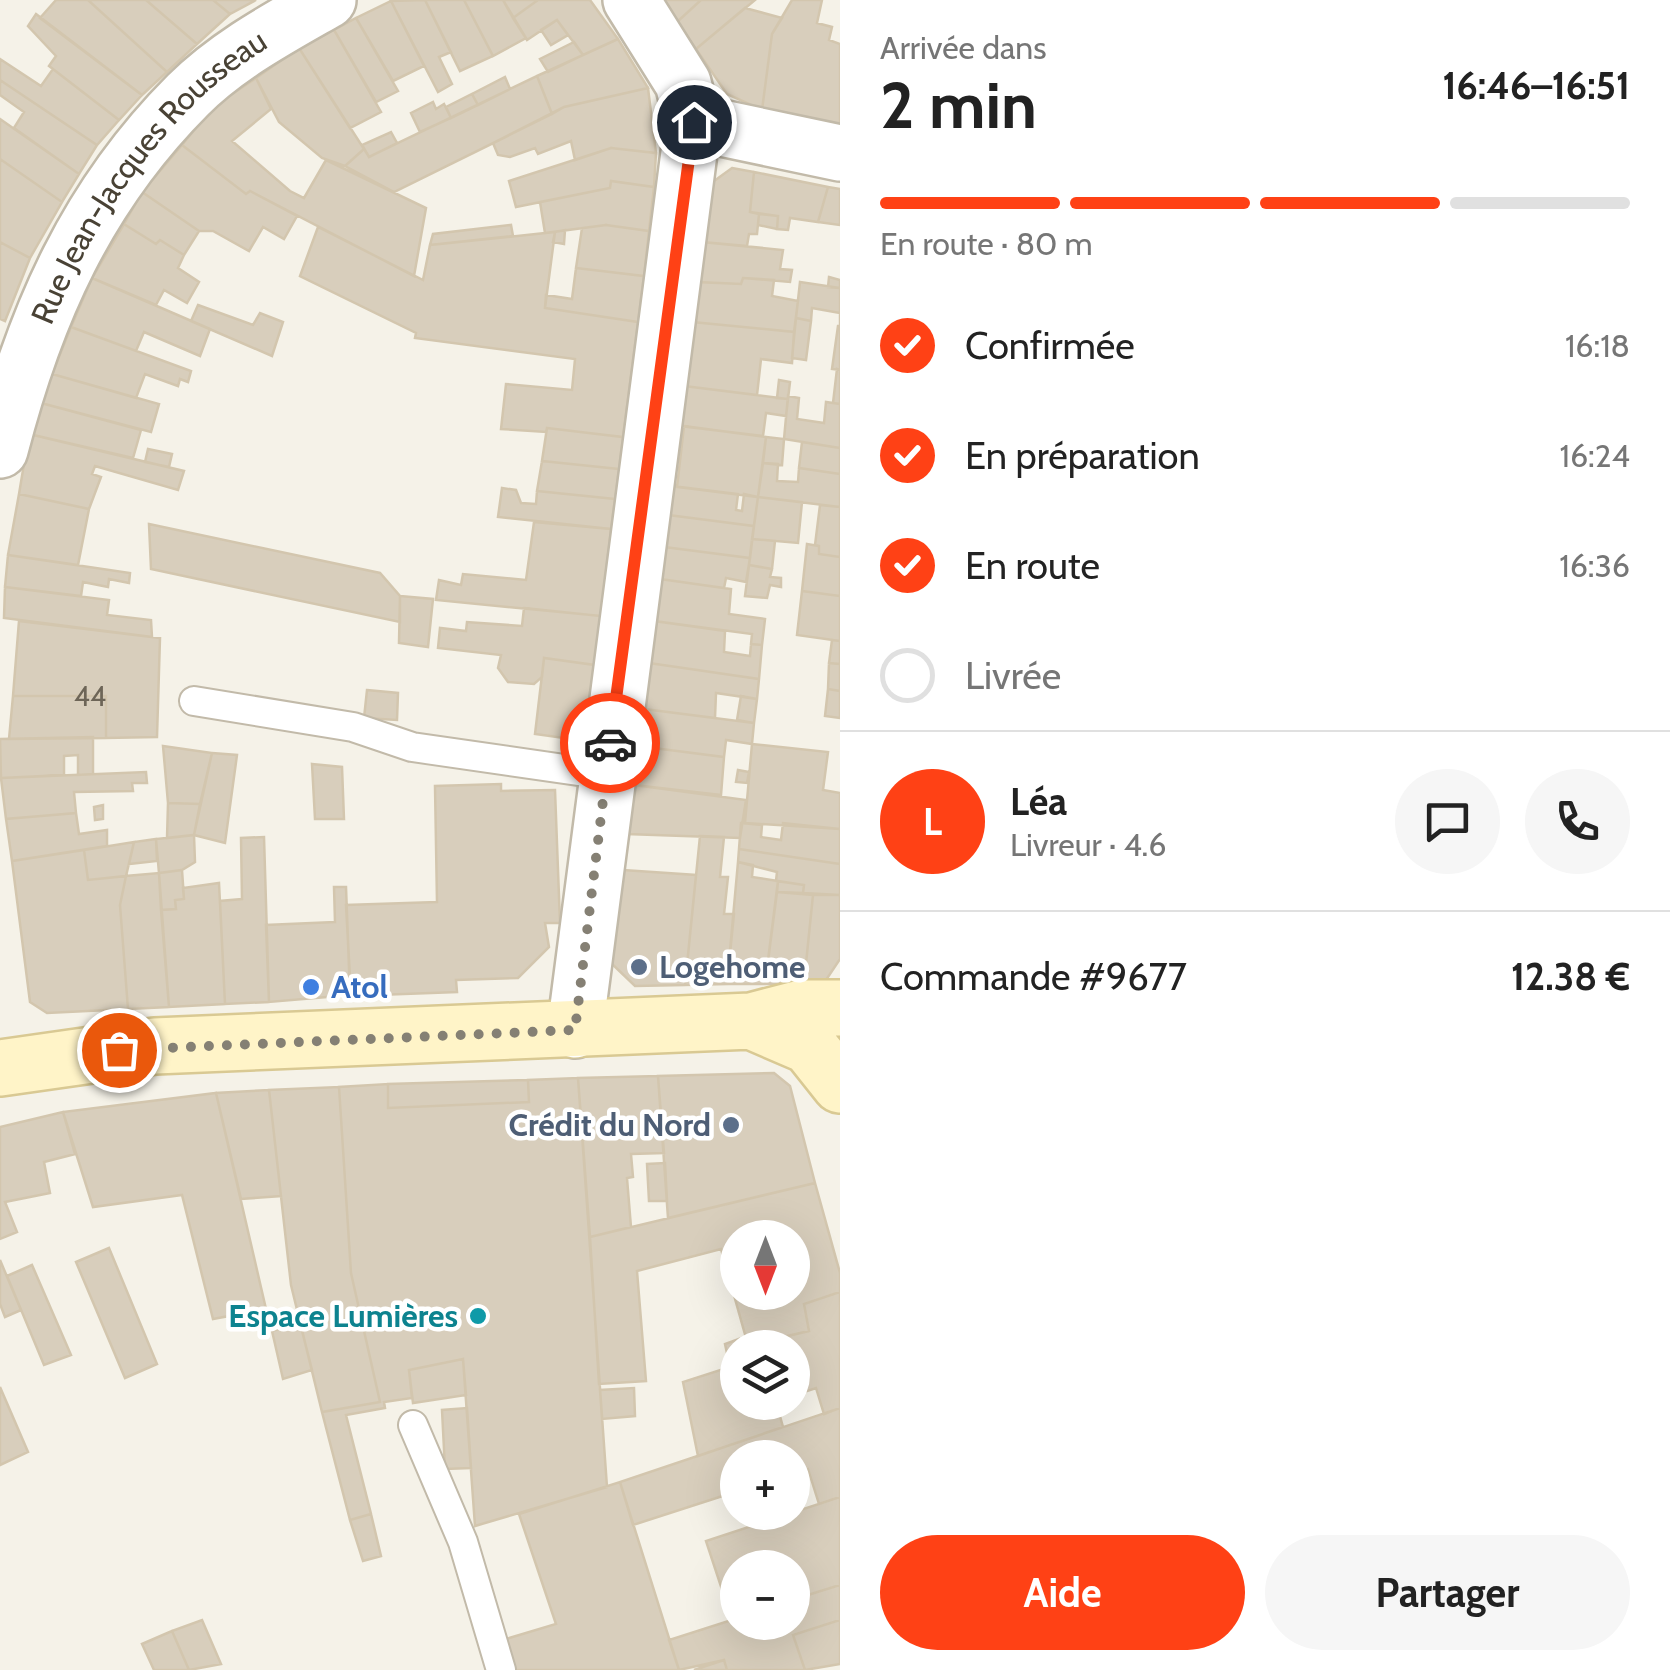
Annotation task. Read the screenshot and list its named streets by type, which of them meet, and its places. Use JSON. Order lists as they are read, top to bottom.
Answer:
{
  "streets": {
    "street": ["Rue Jean-Jacques Rousseau"]
  },
  "places": [
    "Logehome",
    "Atol",
    "Crédit du Nord",
    "Espace Lumières"
  ],
  "house_numbers": ["44"],
  "north": "bottom",
  "page": {
    "heading": ["2 min", "Arrivée dans", "16:46–16:51"],
    "panel": [
      "Léa",
      "Livreur · 4.6",
      "Commande #9677",
      "12.38 €"
    ],
    "bar": "En route · 80 m",
    "list": [
      ["Confirmée", "16:18"],
      ["En préparation", "16:24"],
      ["En route", "16:36"],
      "Livrée"
    ],
    "round": "L",
    "map_buttons": ["+", "−"],
    "buttons": ["Aide", "Partager"]
  }
}
